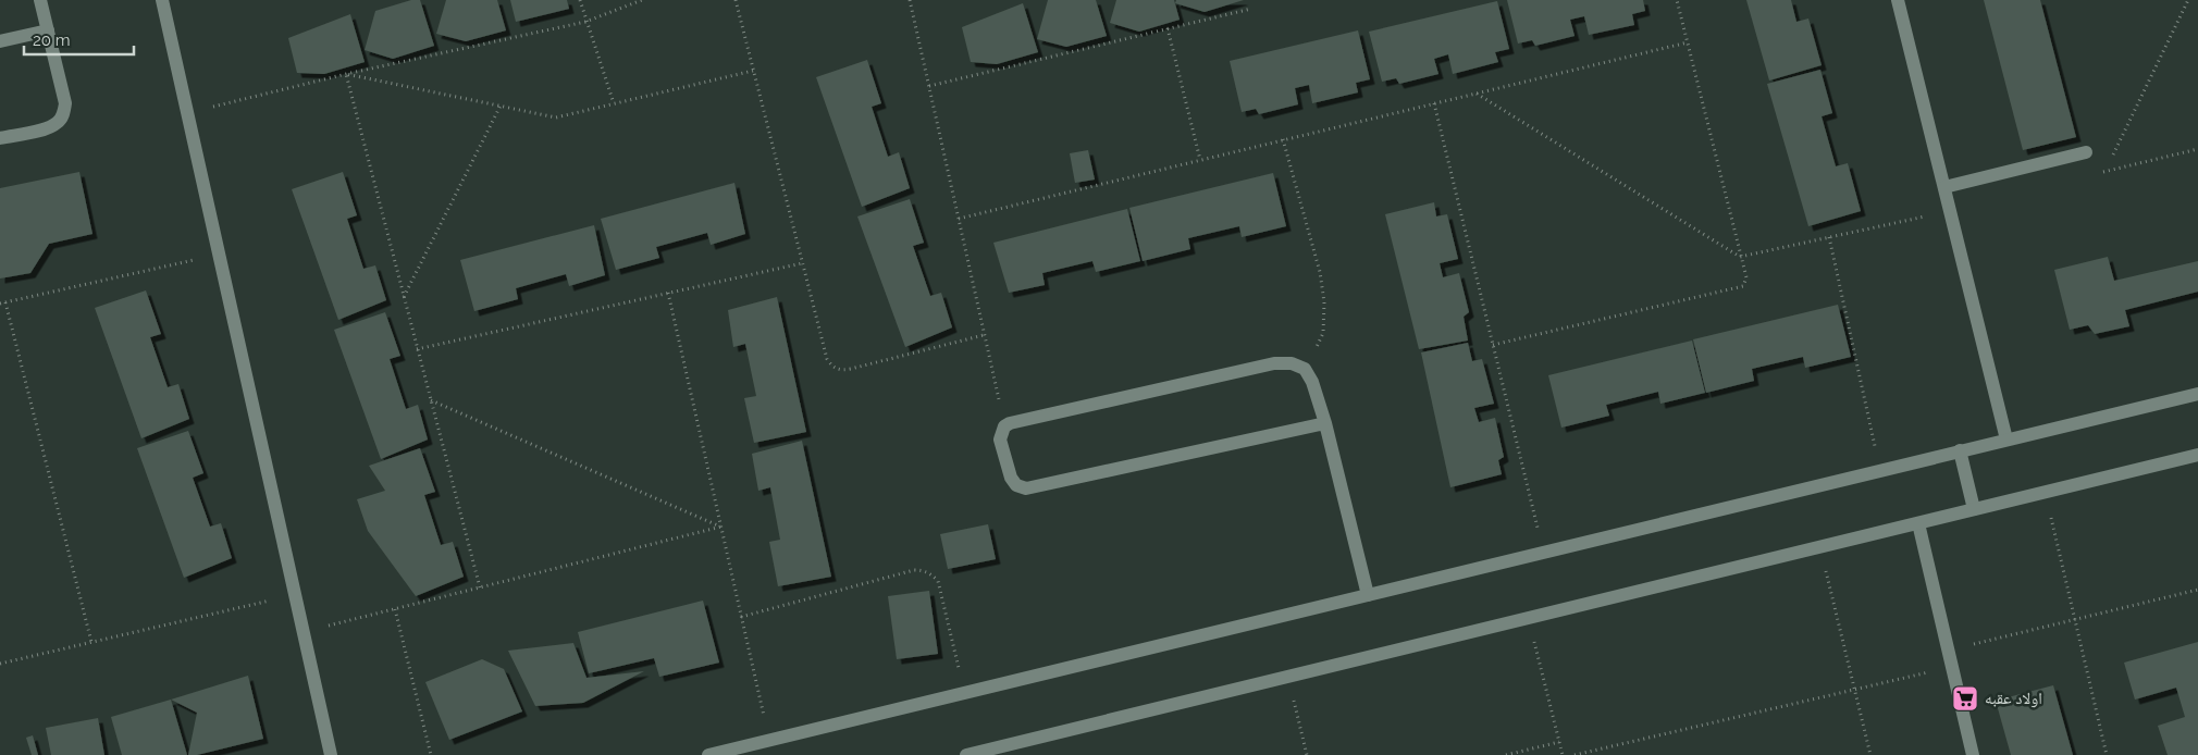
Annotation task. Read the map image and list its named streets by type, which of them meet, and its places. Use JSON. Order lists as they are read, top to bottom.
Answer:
{
  "places": {
    "supermarket": ["اولاد عقبه"]
  },
  "scale_bar": "20 m"
}
